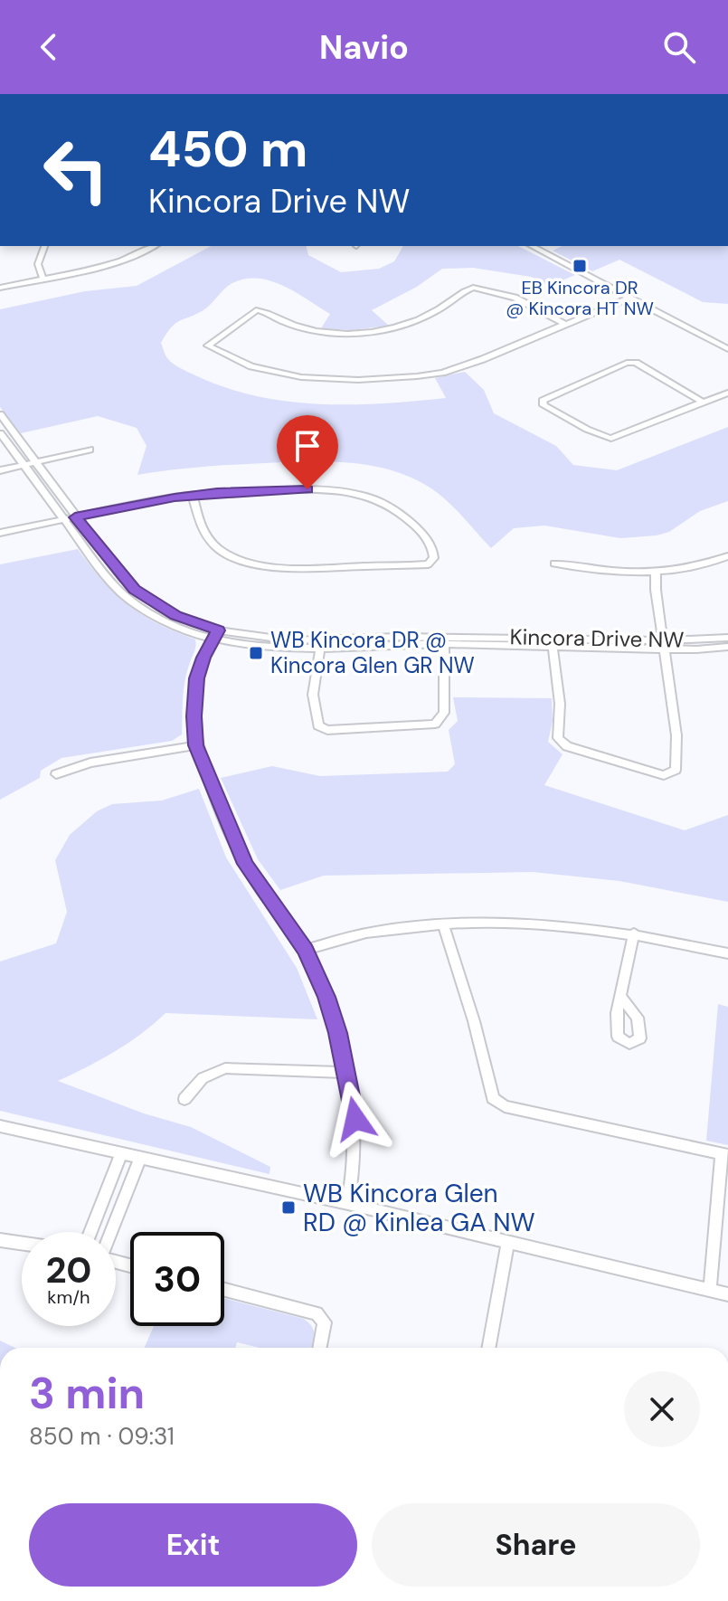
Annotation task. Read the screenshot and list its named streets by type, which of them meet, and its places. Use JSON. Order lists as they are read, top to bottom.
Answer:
{
  "streets": {
    "street": ["Kincora Drive NW"]
  },
  "places": {
    "transit": ["EB Kincora DR @ Kincora HT NW", "WB Kincora DR @ Kincora Glen GR NW", "WB Kincora Glen RD @ Kinlea GA NW"]
  },
  "page": {
    "header": "Navio",
    "turn": ["450 m", "Kincora Drive NW"],
    "speed": "20 km/h",
    "limit": "30",
    "heading": ["3 min", "850 m · 09:31"],
    "buttons": ["Exit", "Share"]
  }
}
